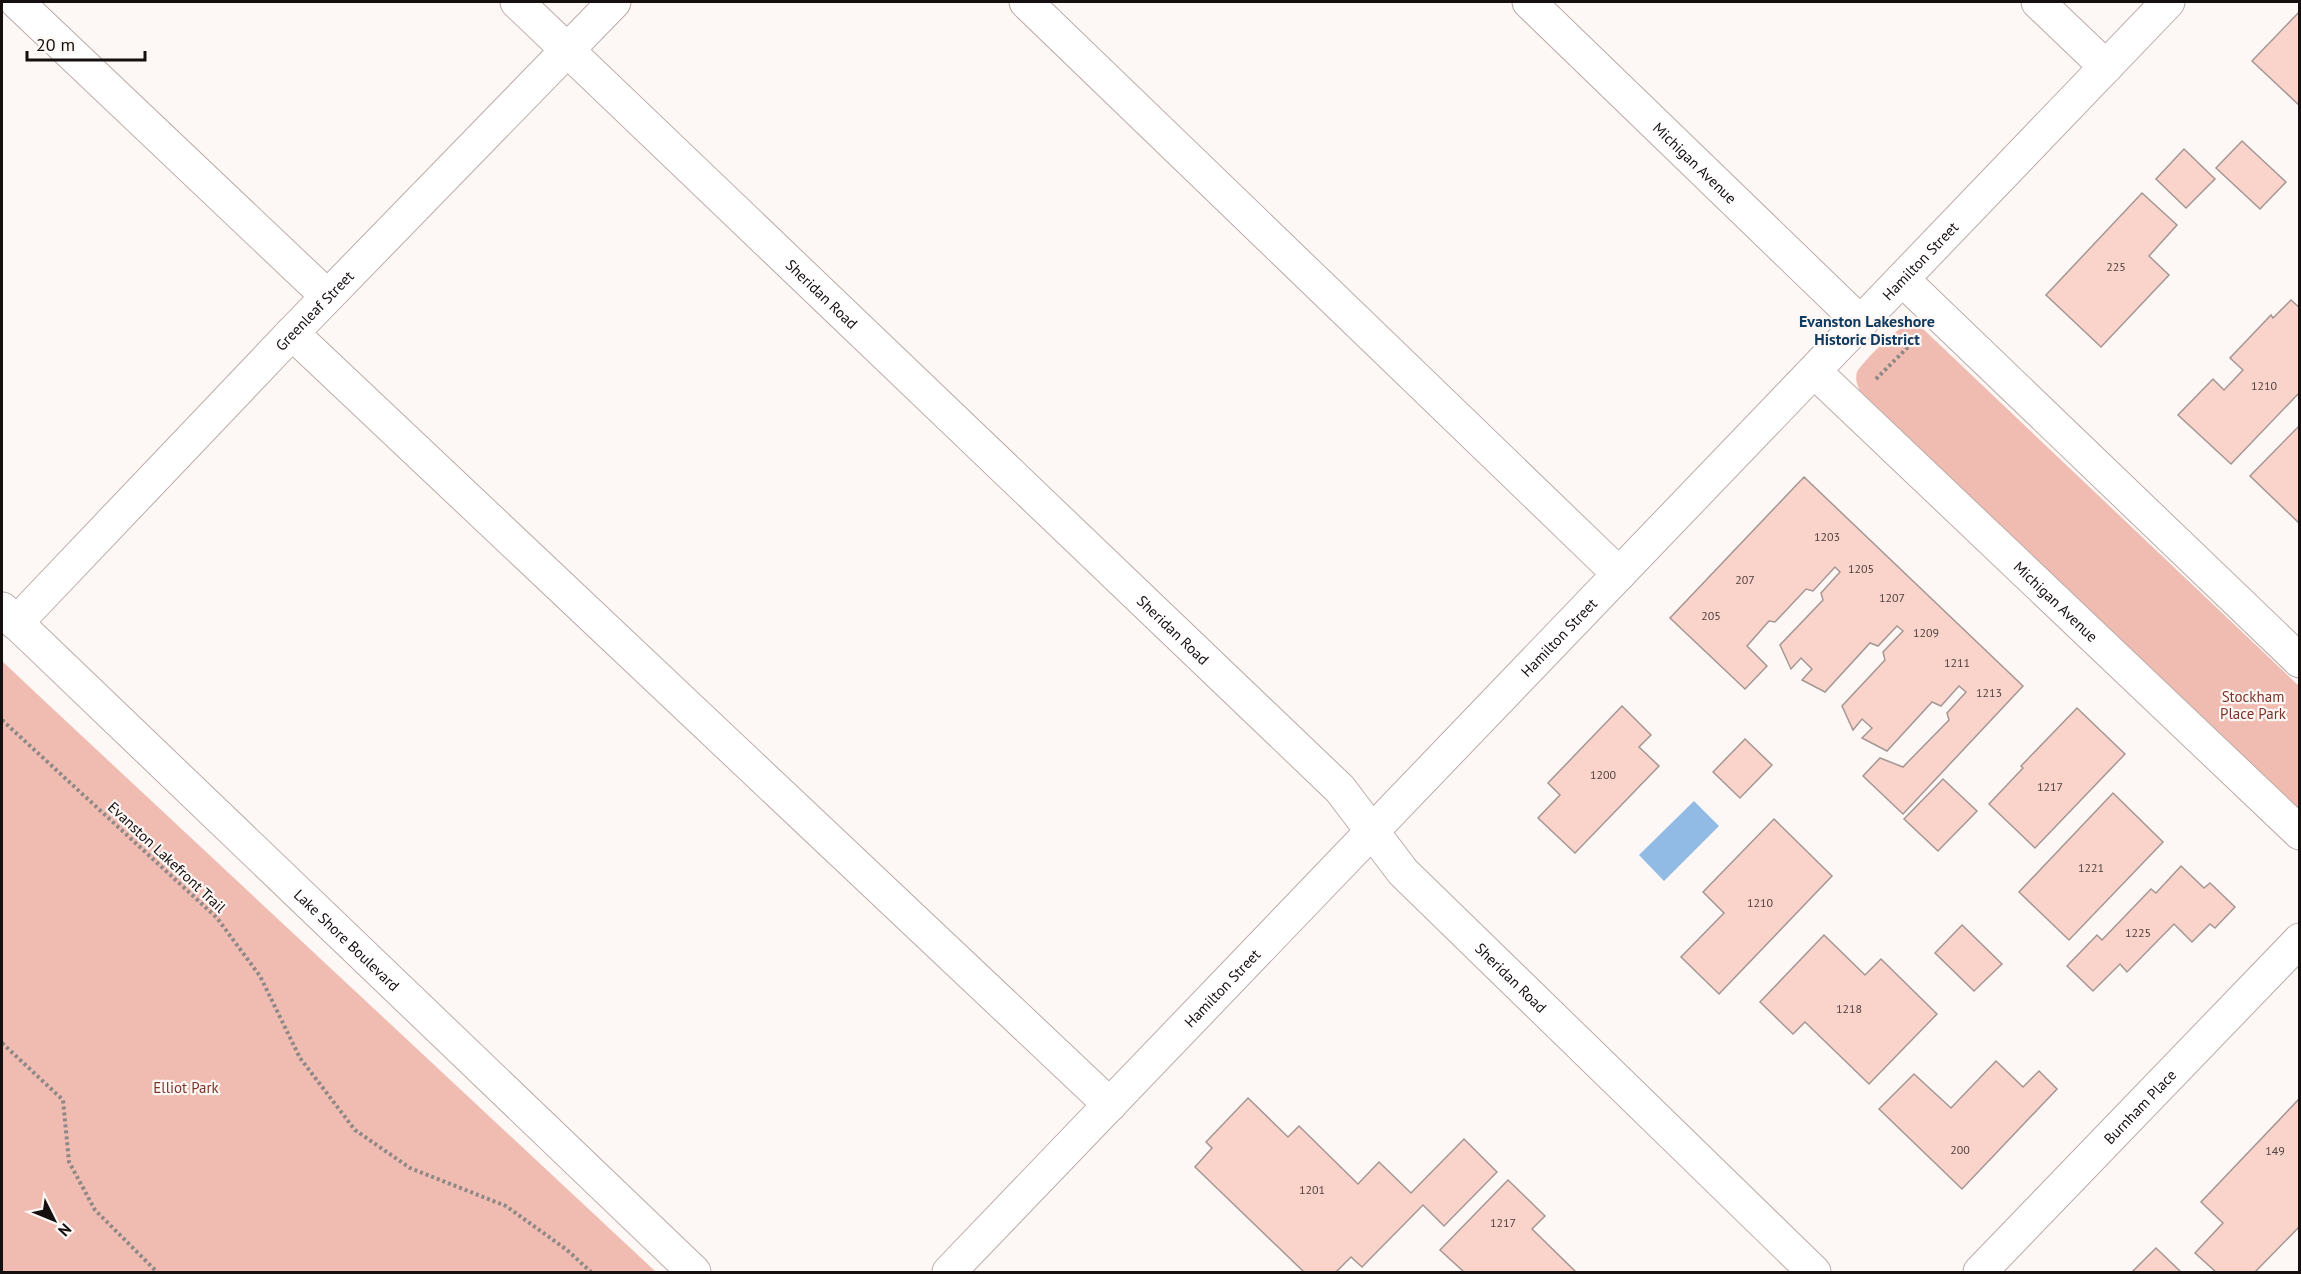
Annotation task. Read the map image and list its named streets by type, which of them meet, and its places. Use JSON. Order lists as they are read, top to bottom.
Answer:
{
  "streets": {
    "street": [
      "Michigan Avenue",
      "Hamilton Street",
      "Sheridan Road",
      "Greenleaf Street",
      "Lake Shore Boulevard",
      "Burnham Place"
    ],
    "path": ["Evanston Lakefront Trail"]
  },
  "crossings": [
    ["Michigan Avenue", "Hamilton Street"],
    ["Hamilton Street", "Sheridan Road"],
    ["Sheridan Road", "Greenleaf Street"],
    ["Greenleaf Street", "Lake Shore Boulevard"]
  ],
  "districts": ["Evanston Lakeshore Historic District"],
  "parks": ["Stockham Place Park", "Elliot Park"],
  "house_numbers": [
    "225",
    "1210",
    "1203",
    "1205",
    "207",
    "1207",
    "205",
    "1209",
    "1211",
    "1213",
    "1200",
    "1217",
    "1221",
    "1210",
    "1225",
    "1218",
    "200",
    "149",
    "1201",
    "1217"
  ],
  "scale_bar": "20 m",
  "north": "bottom right"
}
